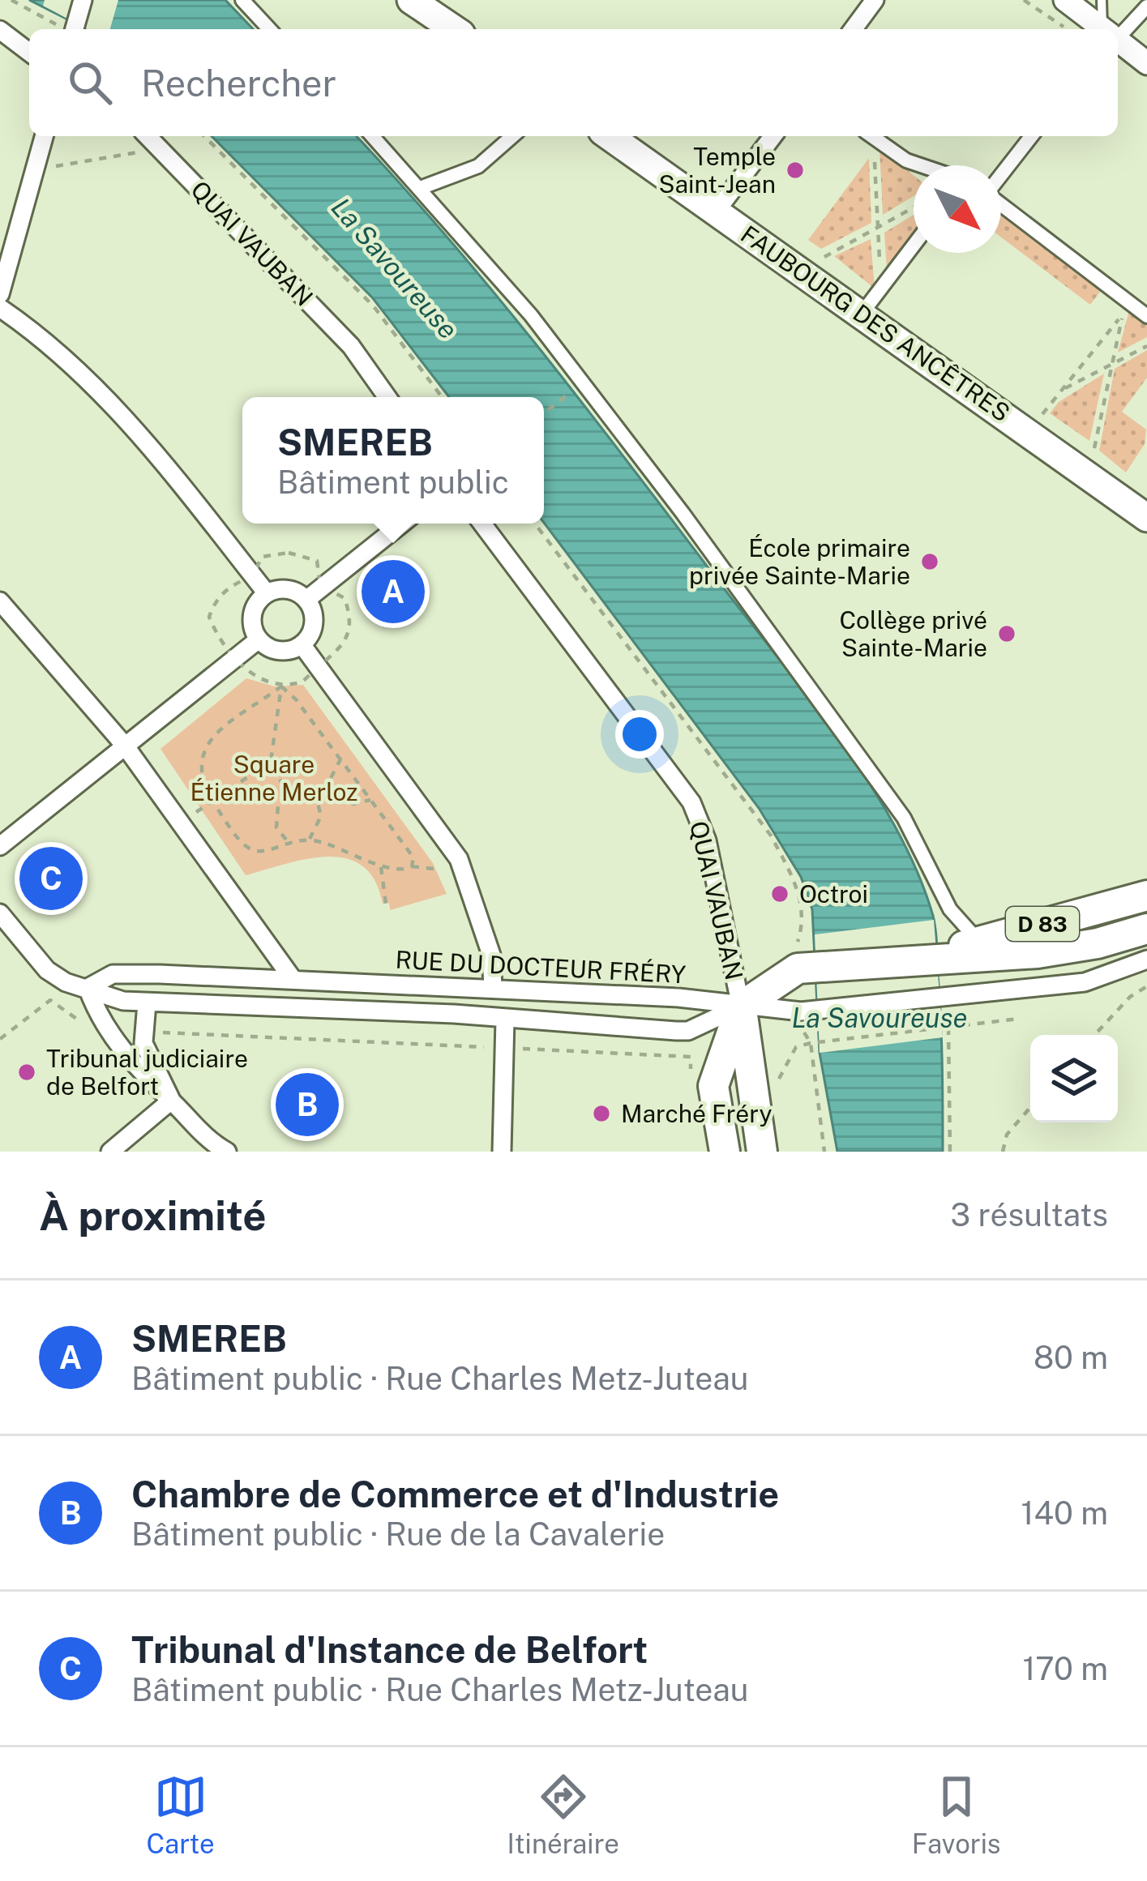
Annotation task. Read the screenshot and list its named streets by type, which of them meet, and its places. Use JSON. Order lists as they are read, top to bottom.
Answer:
{
  "streets": {
    "main road": ["QUAI VAUBAN", "FAUBOURG DES ANCÊTRES", "D 83"],
    "street": ["RUE DU DOCTEUR FRÉRY"]
  },
  "crossings": [
    ["QUAI VAUBAN", "D 83"],
    ["QUAI VAUBAN", "RUE DU DOCTEUR FRÉRY"],
    ["D 83", "RUE DU DOCTEUR FRÉRY"]
  ],
  "water": ["La Savoureuse"],
  "parks": ["Square Étienne Merloz"],
  "places": [
    "Temple Saint-Jean",
    "École primaire privée Sainte-Marie",
    "Collège privé Sainte-Marie",
    "Octroi",
    "Tribunal judiciaire de Belfort",
    "Marché Fréry"
  ],
  "north": "bottom right",
  "page": {
    "search": "Rechercher",
    "popup": ["SMEREB", "Bâtiment public"],
    "pins": ["A", "C", "B"],
    "heading": ["À proximité", "3 résultats"],
    "list": [
      {
        "mark": "A",
        "name": "SMEREB",
        "note": "Bâtiment public · Rue Charles Metz-Juteau",
        "value": "80 m"
      },
      {
        "mark": "B",
        "name": "Chambre de Commerce et d'Industrie",
        "note": "Bâtiment public · Rue de la Cavalerie",
        "value": "140 m"
      },
      {
        "mark": "C",
        "name": "Tribunal d'Instance de Belfort",
        "note": "Bâtiment public · Rue Charles Metz-Juteau",
        "value": "170 m"
      }
    ],
    "nav": ["Carte", "Itinéraire", "Favoris"]
  }
}
